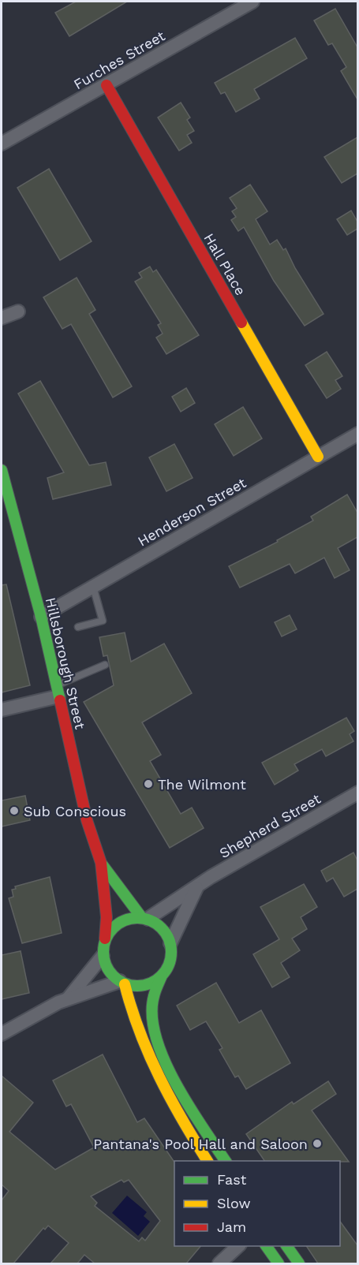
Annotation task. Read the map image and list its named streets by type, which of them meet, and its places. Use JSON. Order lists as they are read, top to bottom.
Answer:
{
  "streets": {
    "main road": ["Hall Place", "Hillsborough Street"],
    "street": ["Furches Street", "Henderson Street", "Shepherd Street"]
  },
  "crossings": [
    ["Furches Street", "Hall Place"],
    ["Hall Place", "Henderson Street"],
    ["Henderson Street", "Hillsborough Street"],
    ["Hillsborough Street", "Shepherd Street"]
  ],
  "places": ["The Wilmont", "Sub Conscious", "Pantana's Pool Hall and Saloon"],
  "legend": ["Fast", "Slow", "Jam"]
}
